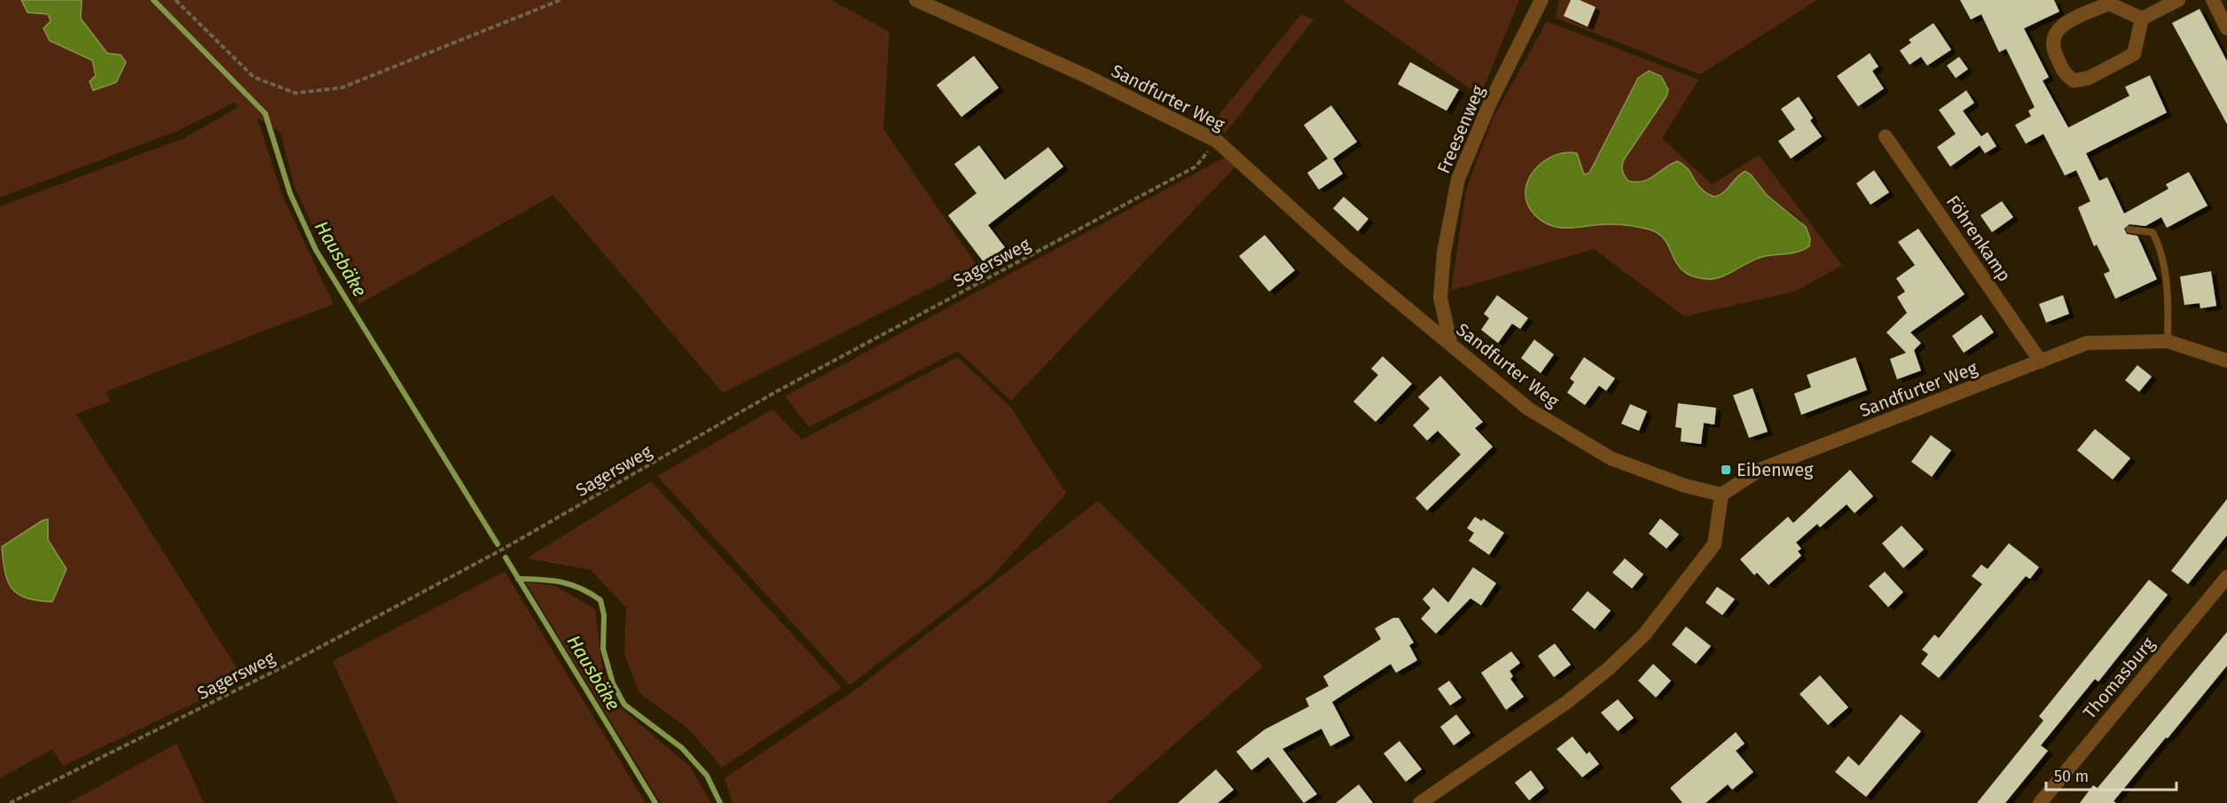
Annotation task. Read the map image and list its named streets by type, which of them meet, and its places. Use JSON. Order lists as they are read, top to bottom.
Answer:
{
  "streets": {
    "street": [
      "Sandfurter Weg",
      "Freesenweg",
      "Föhrenkamp",
      "Thomasburg"
    ],
    "path": ["Sagersweg"]
  },
  "crossings": [
    ["Sandfurter Weg", "Freesenweg"],
    ["Sandfurter Weg", "Föhrenkamp"],
    ["Sandfurter Weg", "Sagersweg"]
  ],
  "water": ["Hausbäke"],
  "places": {
    "transit": ["Eibenweg"]
  },
  "scale_bar": "50 m"
}
